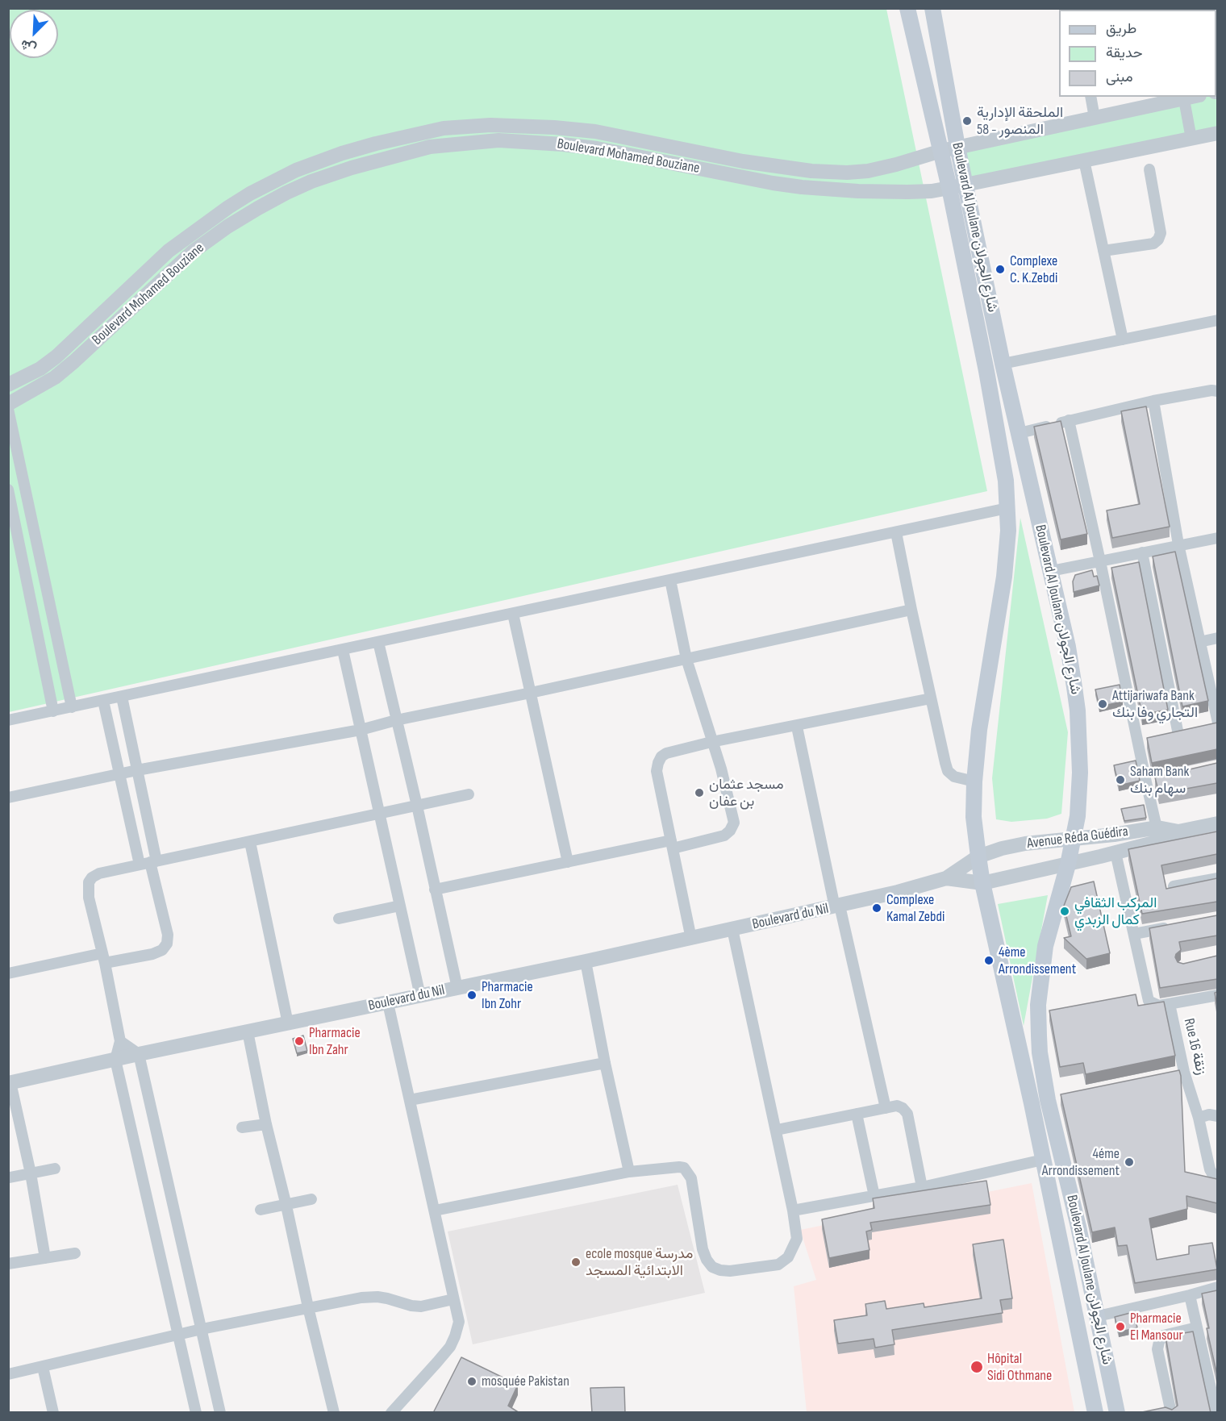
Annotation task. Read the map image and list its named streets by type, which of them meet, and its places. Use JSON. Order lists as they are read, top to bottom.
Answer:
{
  "streets": {
    "main road": ["Boulevard Al Joulane شارع الجولان"],
    "street": [
      "Boulevard Mohamed Bouziane",
      "Avenue Réda Guédira",
      "Boulevard du Nil",
      "Rue 16 زنقة"
    ]
  },
  "crossings": [
    ["Boulevard Mohamed Bouziane", "Boulevard Al Joulane شارع الجولان"],
    ["Boulevard Al Joulane شارع الجولان", "Avenue Réda Guédira"],
    ["Boulevard Al Joulane شارع الجولان", "Boulevard du Nil"],
    ["Avenue Réda Guédira", "Boulevard du Nil"]
  ],
  "places": [
    "الملحقة الإدارية 58 - المنصور",
    "Complexe C. K.Zebdi",
    "Attijariwafa Bank التجاري وفا بنك",
    "Saham Bank سهام بنك",
    "مسجد عثمان بن عفان",
    "Complexe Kamal Zebdi",
    "المركب الثقافي كمال الزبدي",
    "4ème Arrondissement",
    "Pharmacie Ibn Zohr",
    "Pharmacie Ibn Zahr",
    "4éme Arrondissement",
    "ecole mosque مدرسة الابتدائية المسجد",
    "Pharmacie El Mansour",
    "Hôpital Sidi Othmane",
    "mosquée Pakistan"
  ],
  "legend": ["طريق", "حديقة", "مبنى"],
  "north": "bottom left"
}
